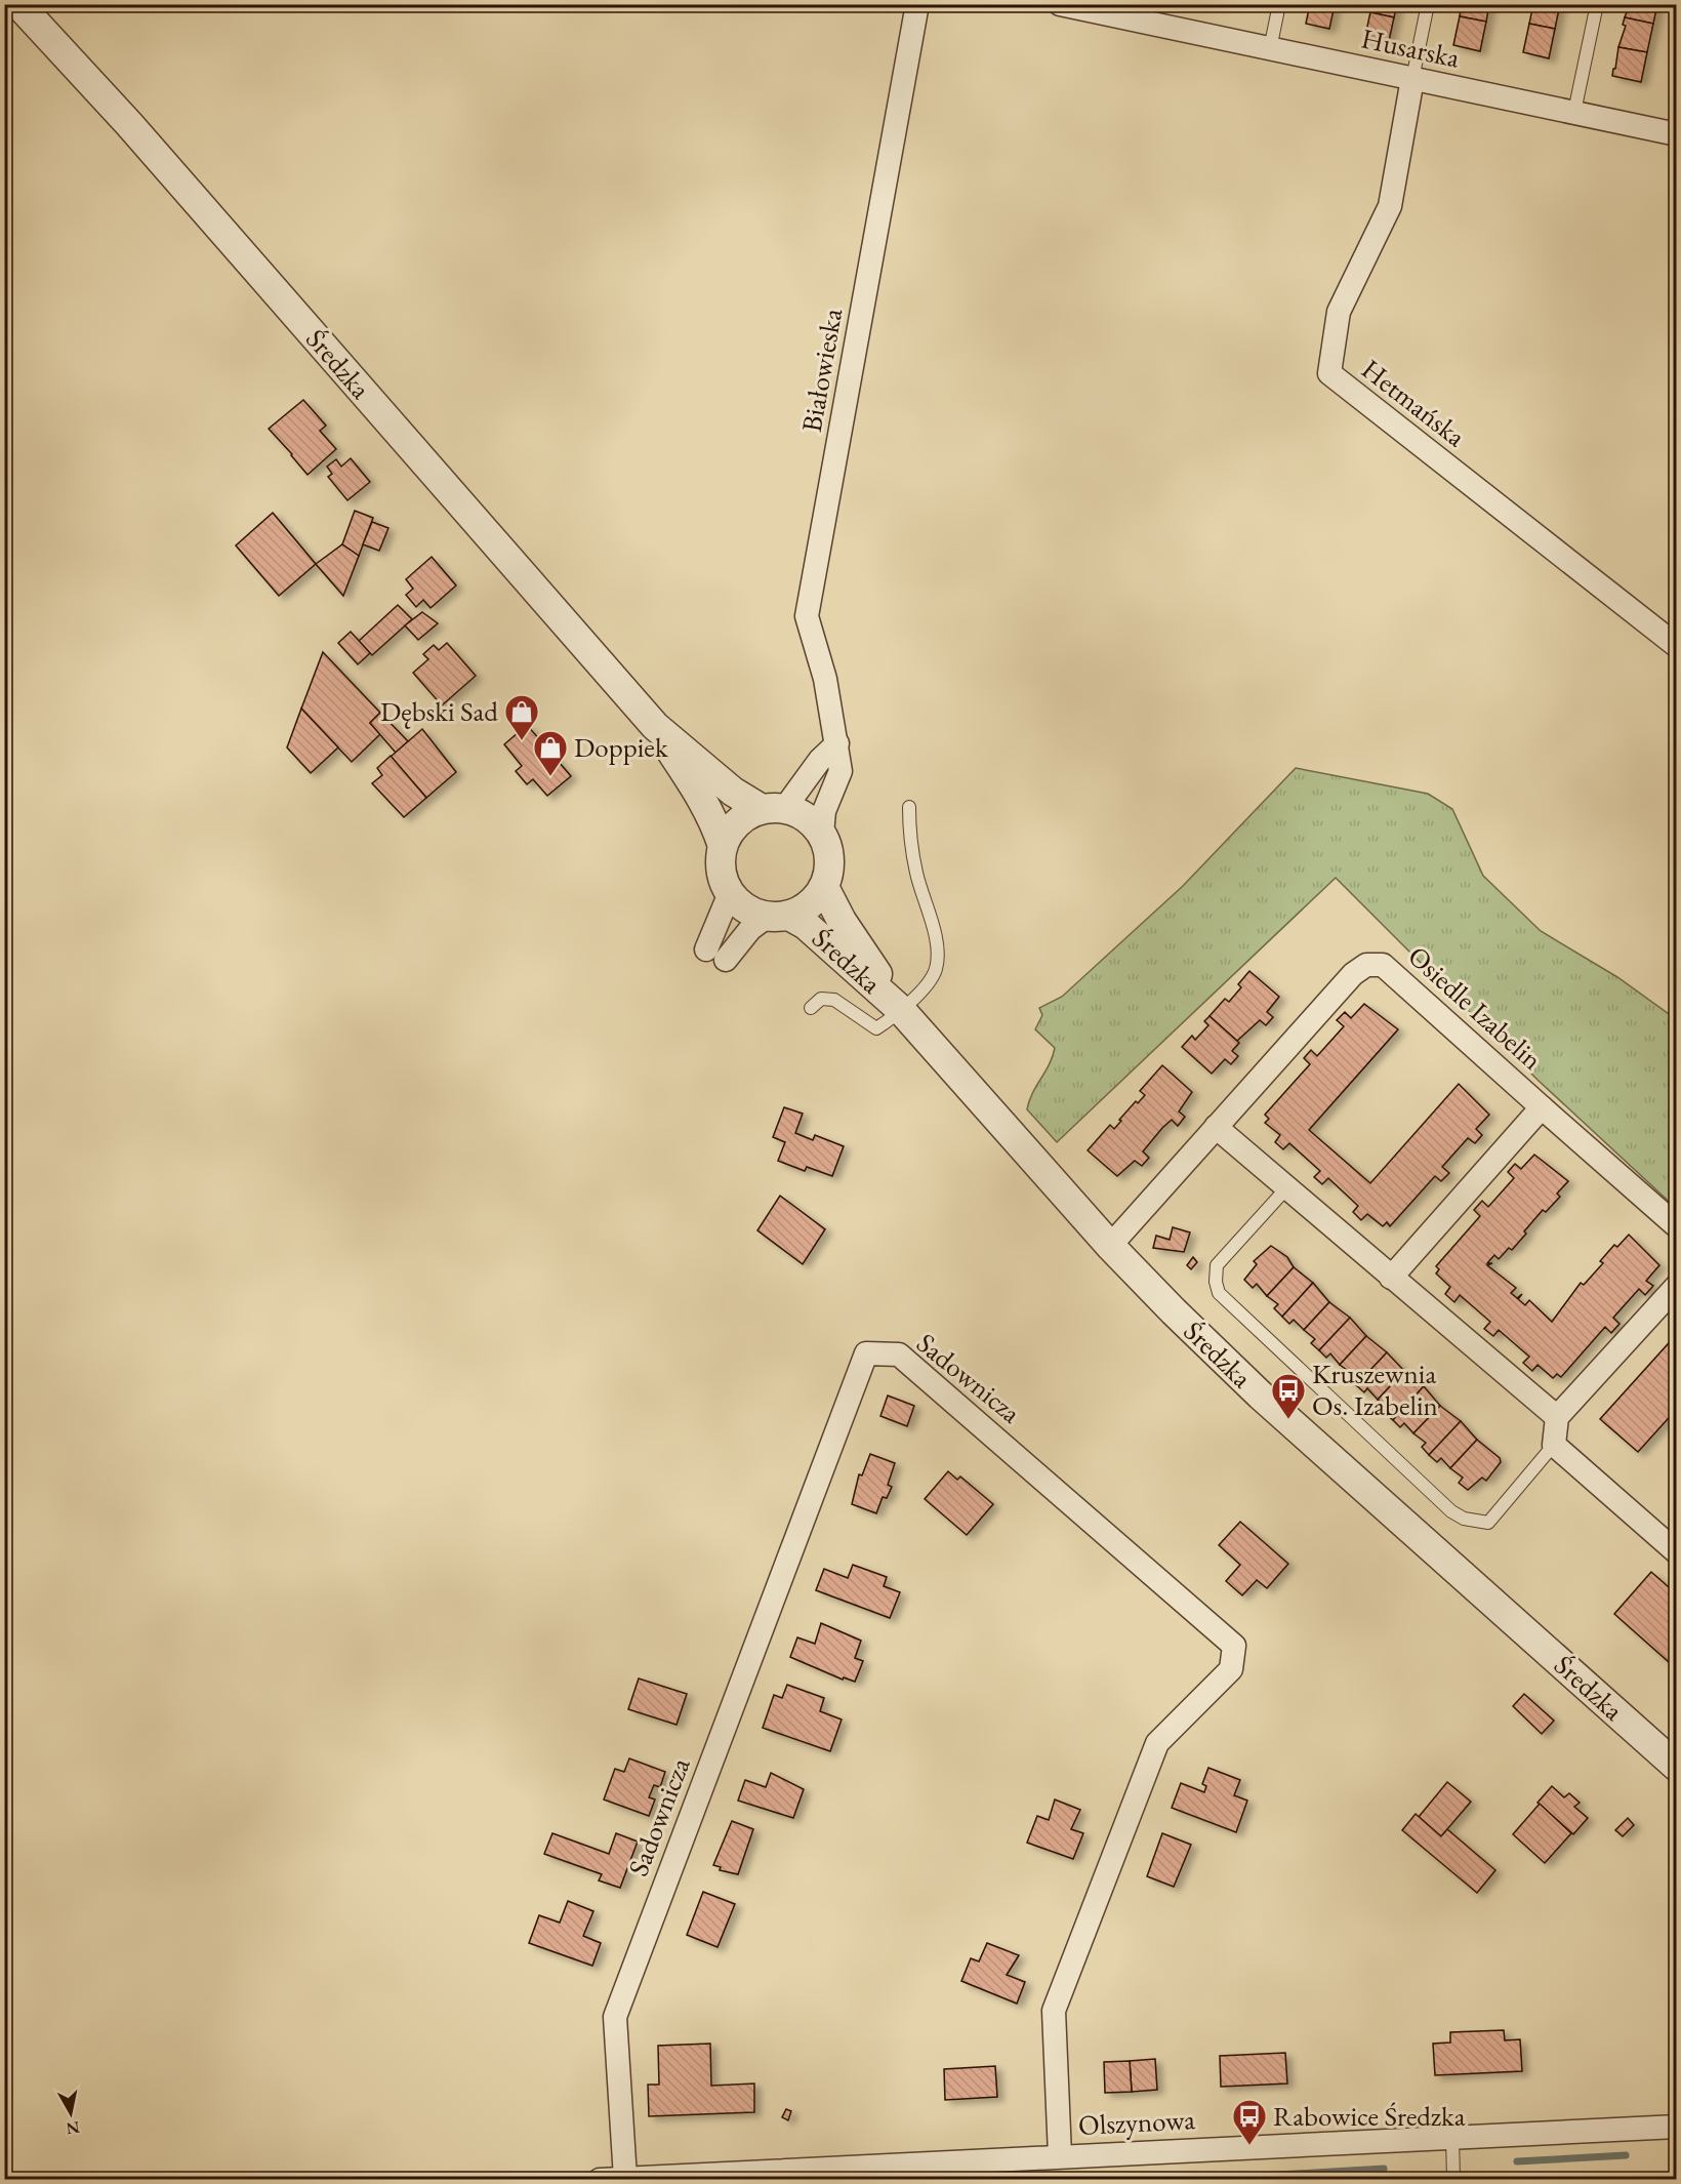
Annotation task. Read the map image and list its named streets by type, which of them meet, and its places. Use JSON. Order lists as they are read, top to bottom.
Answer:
{
  "streets": {
    "street": [
      "Husarska",
      "Średzka",
      "Białowieska",
      "Hetmańska",
      "Osiedle Izabelin",
      "Sadownicza",
      "Olszynowa"
    ]
  },
  "crossings": [
    ["Husarska", "Hetmańska"],
    ["Średzka", "Białowieska"],
    ["Średzka", "Osiedle Izabelin"],
    ["Sadownicza", "Olszynowa"]
  ],
  "places": {
    "shop": ["Dębski Sad", "Doppiek"],
    "bus stop": ["Kruszewnia Os. Izabelin", "Rabowice Średzka"]
  },
  "north": "bottom"
}
